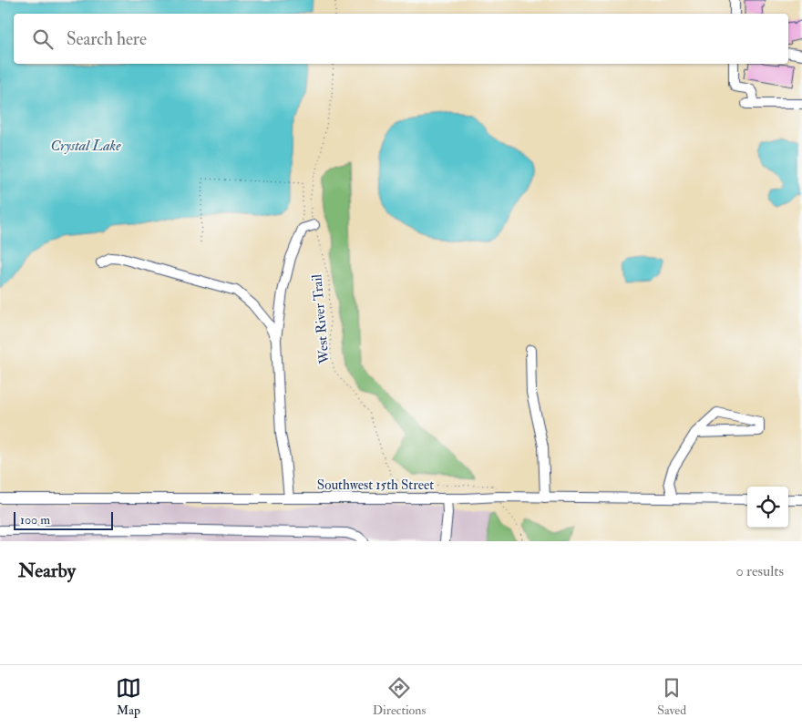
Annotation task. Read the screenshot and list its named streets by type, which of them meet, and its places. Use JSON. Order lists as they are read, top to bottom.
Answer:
{
  "streets": {
    "street": ["Southwest 15th Street"],
    "path": ["West River Trail"]
  },
  "crossings": [
    ["West River Trail", "Southwest 15th Street"]
  ],
  "water": ["Crystal Lake"],
  "scale_bar": "100 m",
  "page": {
    "search": "Search here",
    "scale": "100 m",
    "heading": ["Nearby", "0 results"],
    "nav": ["Map", "Directions", "Saved"]
  }
}
